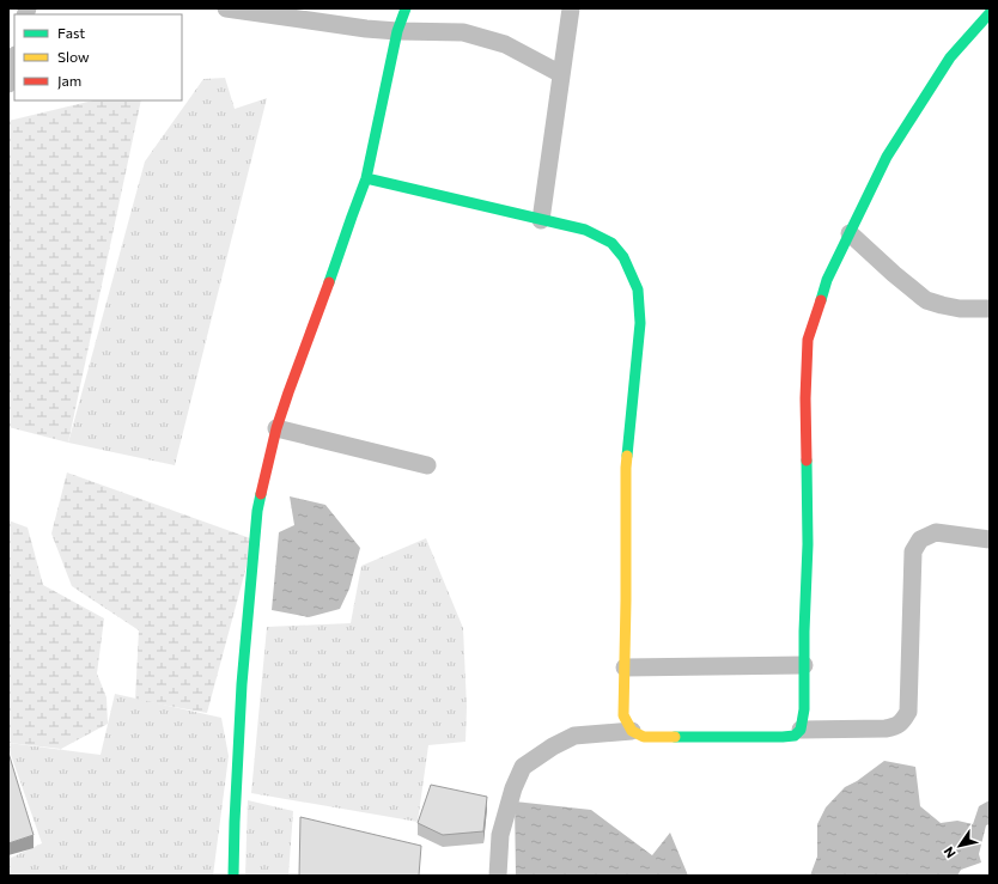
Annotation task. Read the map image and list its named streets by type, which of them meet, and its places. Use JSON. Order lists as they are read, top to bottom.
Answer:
{
  "legend": ["Fast", "Slow", "Jam"],
  "north": "bottom left"
}
